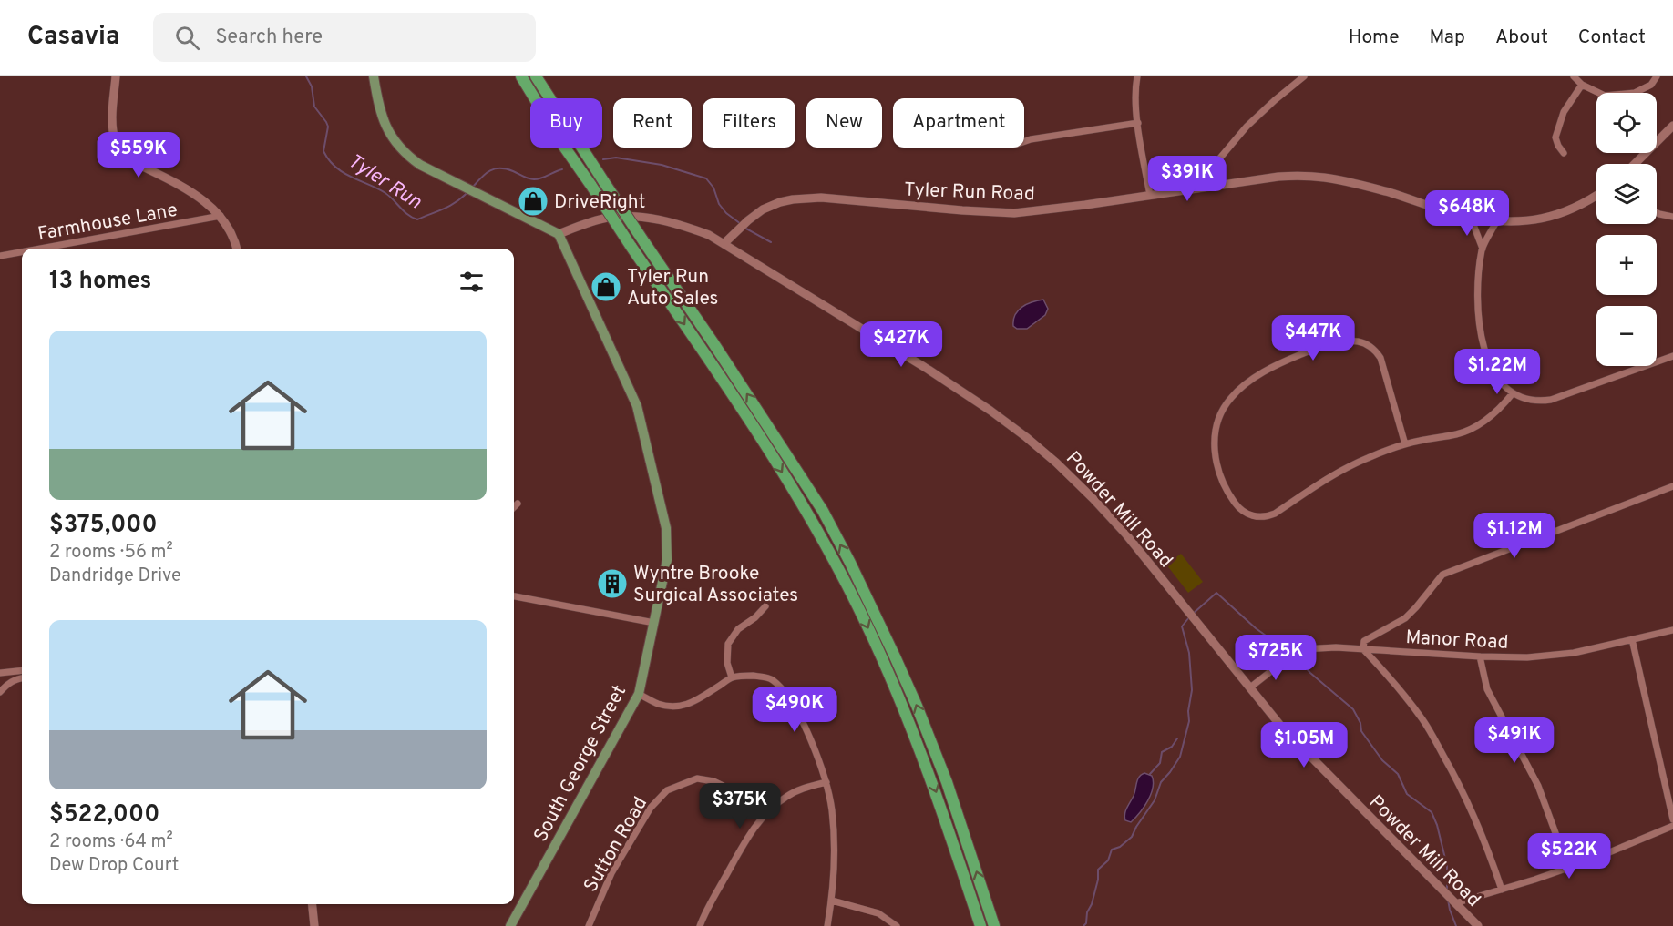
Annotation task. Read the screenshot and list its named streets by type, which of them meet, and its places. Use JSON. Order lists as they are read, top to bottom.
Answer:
{
  "streets": {
    "main road": ["South George Street"],
    "street": [
      "Tyler Run Road",
      "Farmhouse Lane",
      "Powder Mill Road",
      "Manor Road",
      "Sutton Road"
    ]
  },
  "crossings": [
    ["Tyler Run Road", "Powder Mill Road"],
    ["Powder Mill Road", "Manor Road"],
    ["Powder Mill Road", "South George Street"]
  ],
  "water": ["Tyler Run"],
  "places": {
    "shop": ["DriveRight", "Tyler Run Auto Sales"],
    "building": ["Wyntre Brooke Surgical Associates"]
  },
  "page": {
    "header": "Casavia",
    "search": "Search here",
    "nav": [
      "Home",
      "Map",
      "About",
      "Contact"
    ],
    "map_buttons": ["+", "−"],
    "chip": [
      "Buy",
      "Rent",
      "Filters",
      "New",
      "Apartment"
    ],
    "price": [
      "$559K",
      "$391K",
      "$648K",
      "$447K",
      "$427K",
      "$1.22M",
      "$1.12M",
      "$725K",
      "$490K",
      "$491K",
      "$1.05M",
      "$375K",
      "$522K"
    ],
    "heading": "13 homes",
    "list": [
      {
        "name": "$375,000",
        "note": "2 rooms · 56 m² · Dandridge Drive"
      },
      {
        "name": "$522,000",
        "note": "2 rooms · 64 m² · Dew Drop Court"
      }
    ]
  }
}
